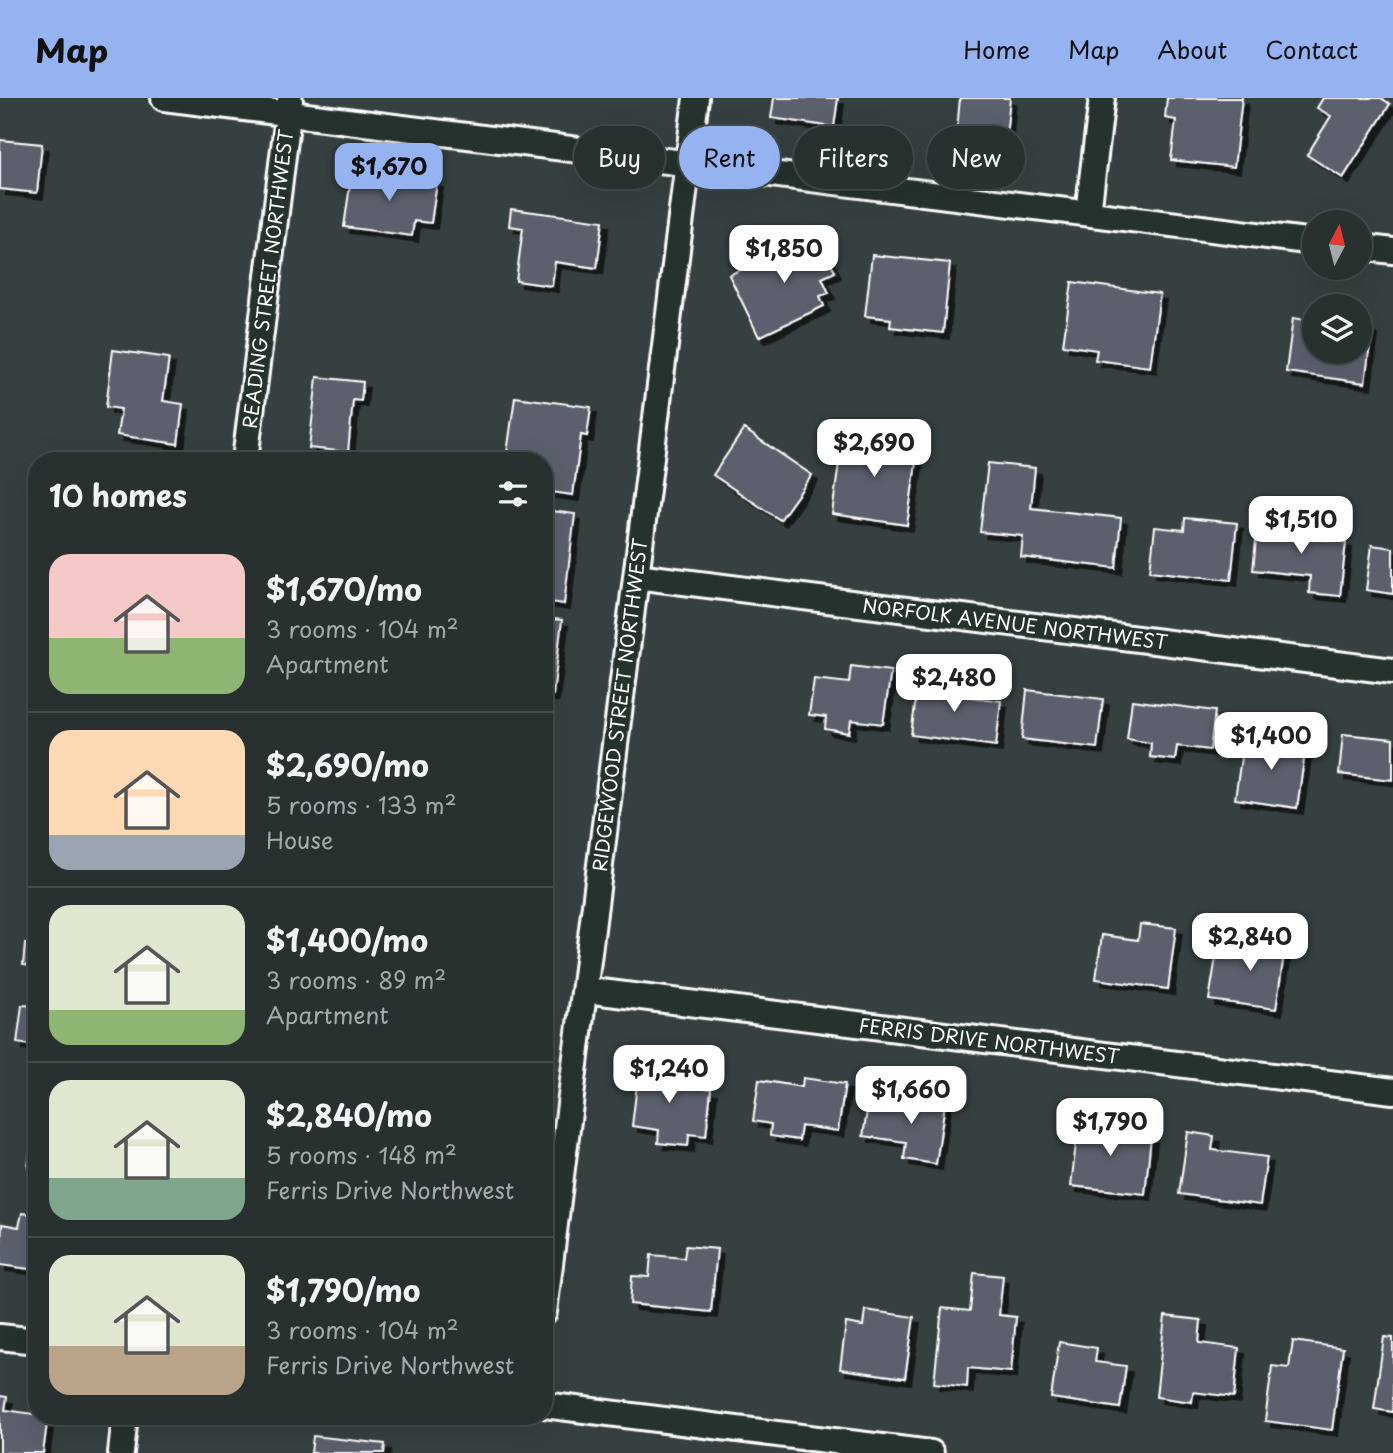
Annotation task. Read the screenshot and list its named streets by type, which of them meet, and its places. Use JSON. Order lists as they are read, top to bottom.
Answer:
{
  "streets": {
    "street": [
      "READING STREET NORTHWEST",
      "NORFOLK AVENUE NORTHWEST",
      "RIDGEWOOD STREET NORTHWEST",
      "FERRIS DRIVE NORTHWEST"
    ]
  },
  "crossings": [
    ["NORFOLK AVENUE NORTHWEST", "RIDGEWOOD STREET NORTHWEST"],
    ["RIDGEWOOD STREET NORTHWEST", "FERRIS DRIVE NORTHWEST"]
  ],
  "north": "top",
  "page": {
    "header": "Map",
    "nav": [
      "Home",
      "Map",
      "About",
      "Contact"
    ],
    "chip": [
      "Buy",
      "Rent",
      "Filters",
      "New"
    ],
    "price": [
      "$1,670",
      "$1,850",
      "$2,690",
      "$1,510",
      "$2,480",
      "$1,400",
      "$2,840",
      "$1,240",
      "$1,660",
      "$1,790"
    ],
    "heading": "10 homes",
    "list": [
      {
        "name": "$1,670/mo",
        "note": "3 rooms · 104 m² · Apartment"
      },
      {
        "name": "$2,690/mo",
        "note": "5 rooms · 133 m² · House"
      },
      {
        "name": "$1,400/mo",
        "note": "3 rooms · 89 m² · Apartment"
      },
      {
        "name": "$2,840/mo",
        "note": "5 rooms · 148 m² · Ferris Drive Northwest"
      },
      {
        "name": "$1,790/mo",
        "note": "3 rooms · 104 m² · Ferris Drive Northwest"
      }
    ]
  }
}
